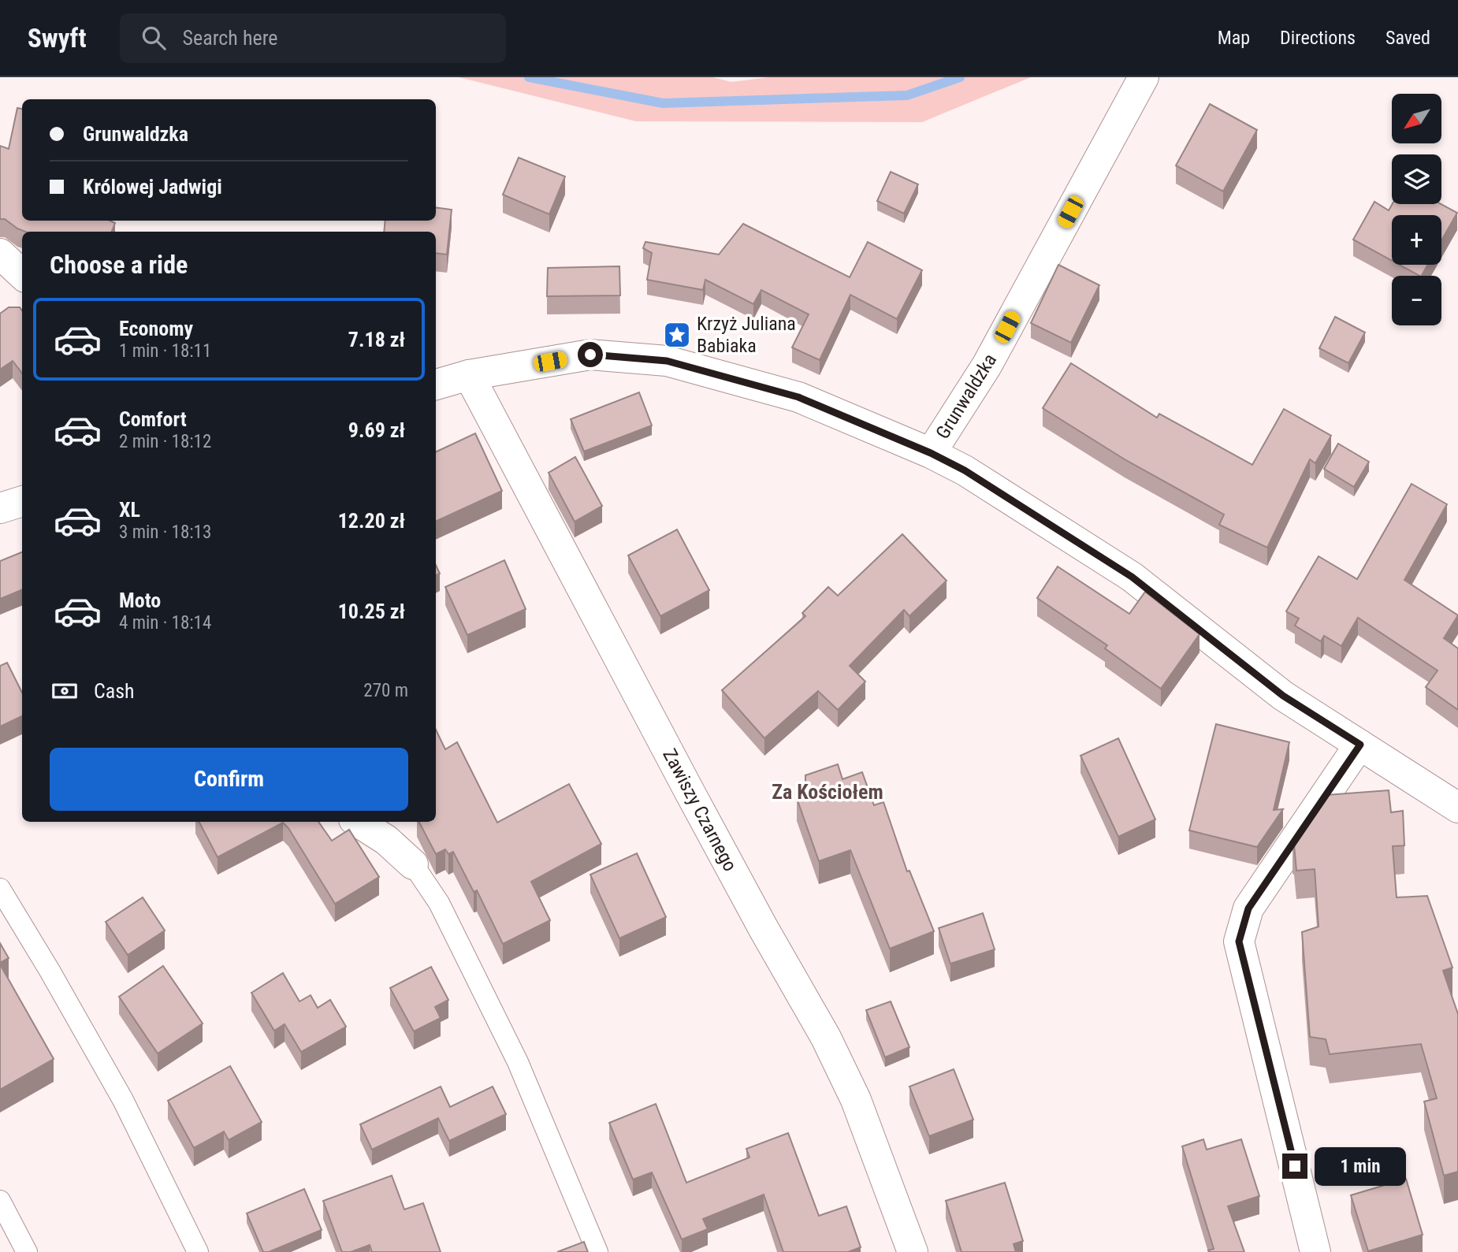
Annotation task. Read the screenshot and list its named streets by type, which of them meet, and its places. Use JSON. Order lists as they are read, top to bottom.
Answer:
{
  "streets": {
    "street": ["Grunwaldzka", "Zawiszy Czarnego"]
  },
  "crossings": [
    ["Grunwaldzka", "Zawiszy Czarnego"]
  ],
  "districts": ["Za Kościołem"],
  "places": {
    "place": ["Krzyż Juliana Babiaka"]
  },
  "north": "bottom left",
  "page": {
    "header": "Swyft",
    "search": "Search here",
    "nav": ["Map", "Directions", "Saved"],
    "map_buttons": ["+", "−"],
    "banner": ["Grunwaldzka", "Królowej Jadwigi"],
    "heading": "Choose a ride",
    "list": [
      {
        "name": "Economy",
        "note": "1 min · 18:11",
        "value": "7.18 zł"
      },
      {
        "name": "Comfort",
        "note": "2 min · 18:12",
        "value": "9.69 zł"
      },
      {
        "name": "XL",
        "note": "3 min · 18:13",
        "value": "12.20 zł"
      },
      {
        "name": "Moto",
        "note": "4 min · 18:14",
        "value": "10.25 zł"
      }
    ],
    "pay": ["Cash", "270 m"],
    "buttons": "Confirm",
    "bubble": "1 min"
  }
}
